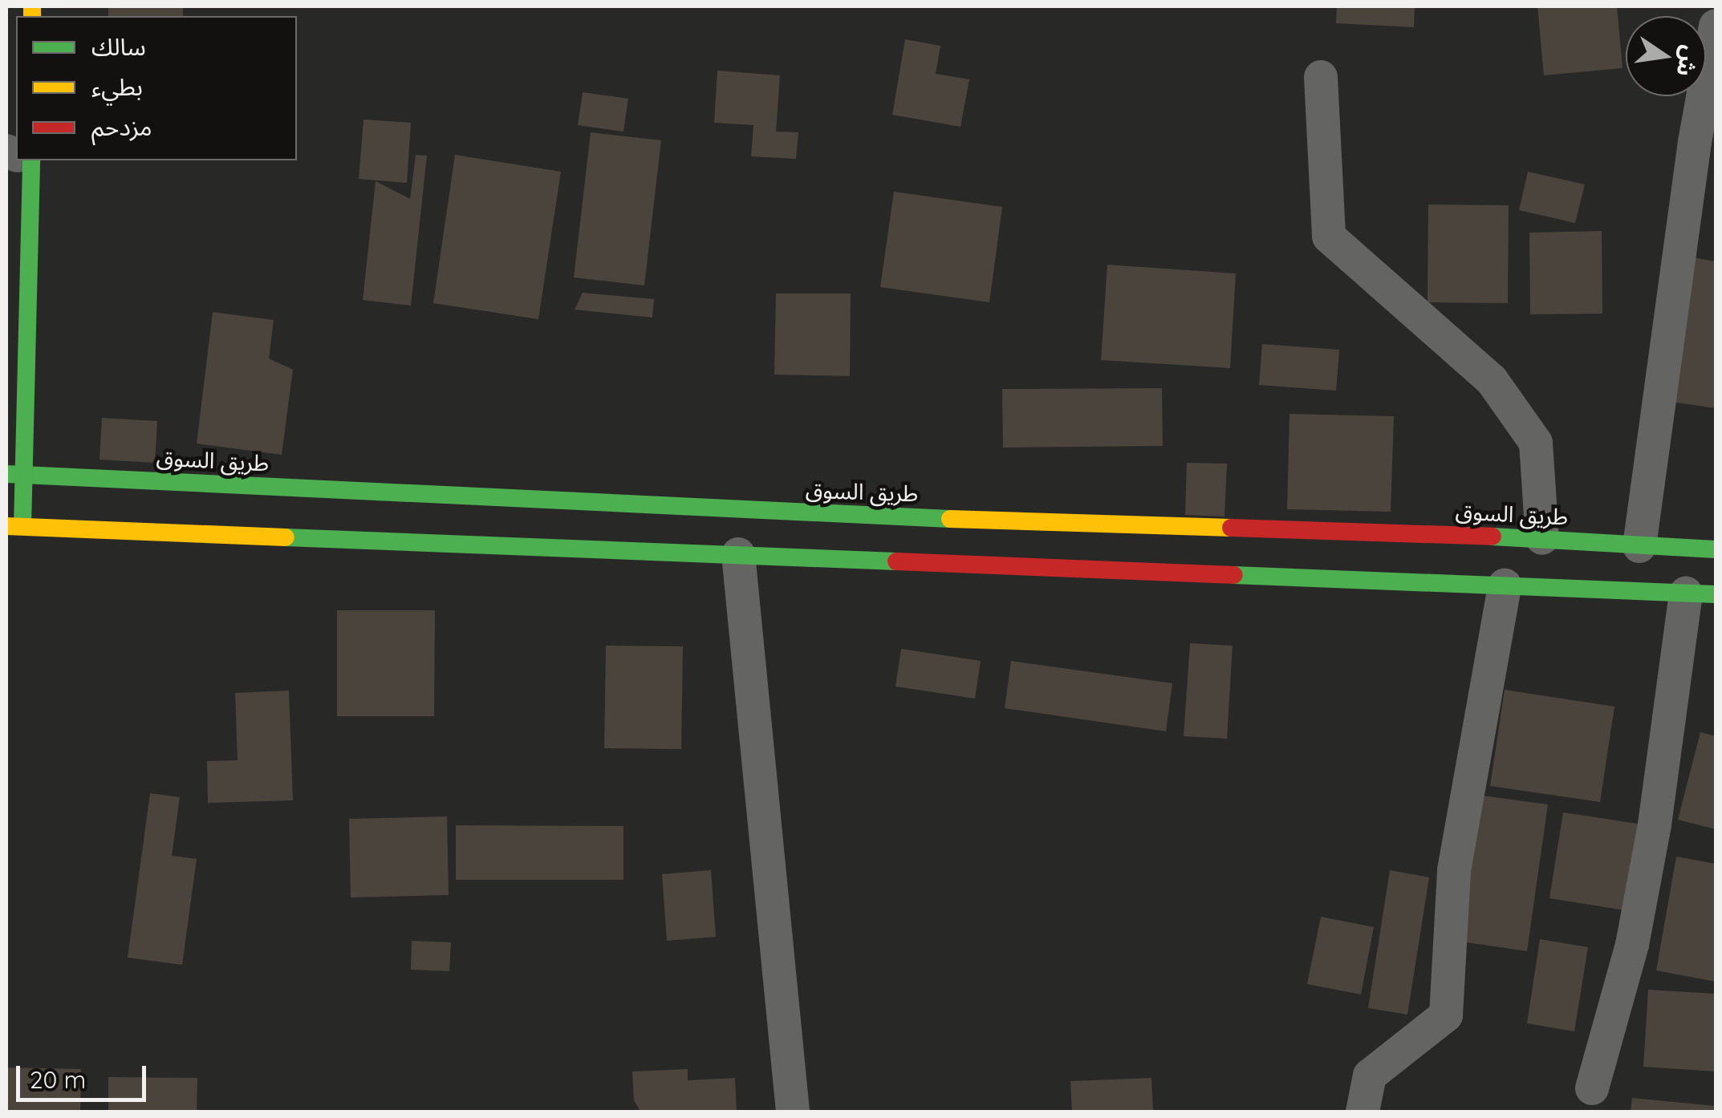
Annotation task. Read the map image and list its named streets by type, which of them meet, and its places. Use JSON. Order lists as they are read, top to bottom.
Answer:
{
  "streets": {
    "main road": ["طريق السوق"]
  },
  "legend": ["سالك", "بطيء", "مزدحم"],
  "scale_bar": "20 m",
  "north": "right"
}
